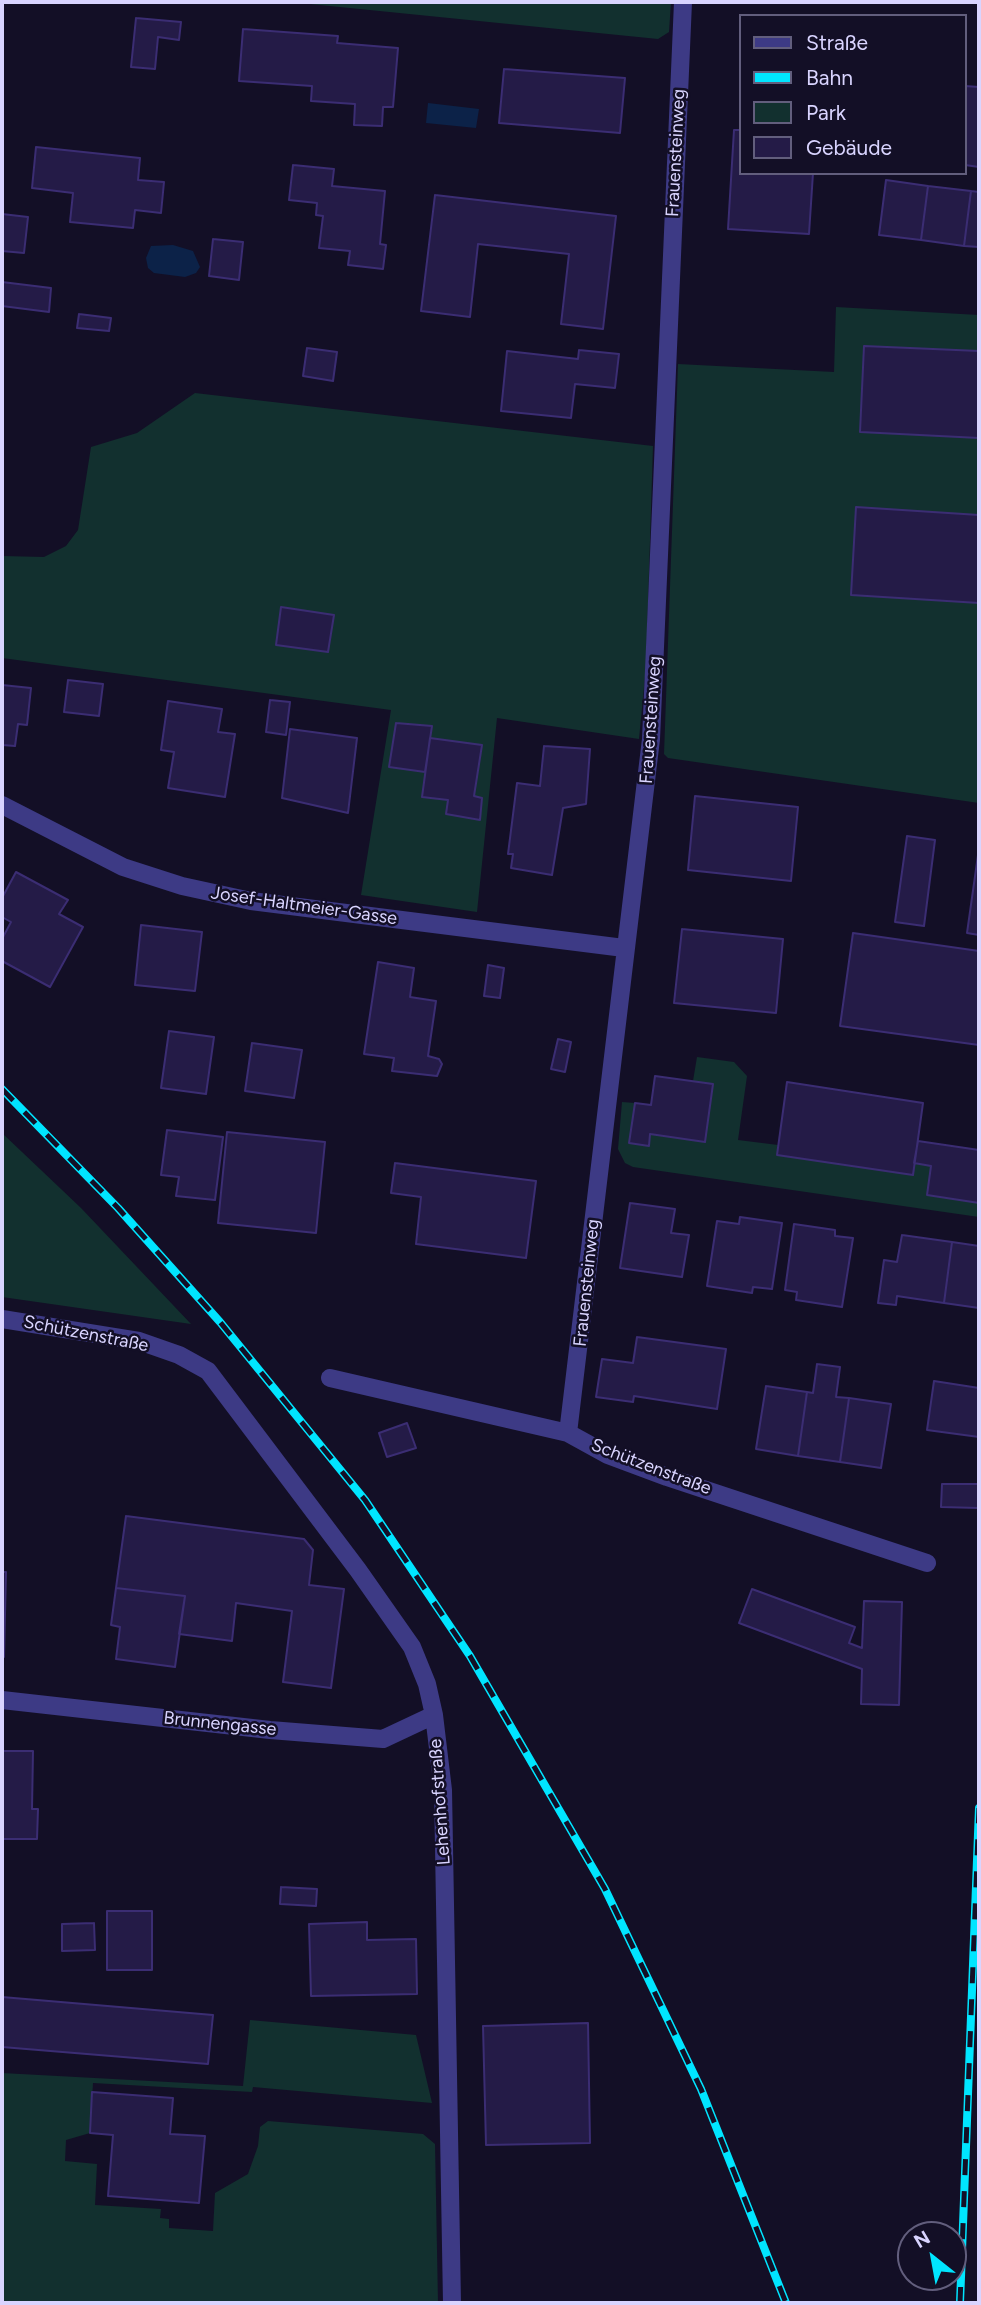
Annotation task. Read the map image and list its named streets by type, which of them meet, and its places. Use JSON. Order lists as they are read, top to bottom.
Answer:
{
  "streets": {
    "street": [
      "Frauensteinweg",
      "Josef-Haltmeier-Gasse",
      "Schützenstraße",
      "Brunnengasse",
      "Lehenhofstraße"
    ]
  },
  "crossings": [
    ["Frauensteinweg", "Josef-Haltmeier-Gasse"],
    ["Frauensteinweg", "Schützenstraße"],
    ["Schützenstraße", "Lehenhofstraße"],
    ["Brunnengasse", "Lehenhofstraße"]
  ],
  "legend": [
    "Straße",
    "Bahn",
    "Park",
    "Gebäude"
  ],
  "north": "top left"
}
